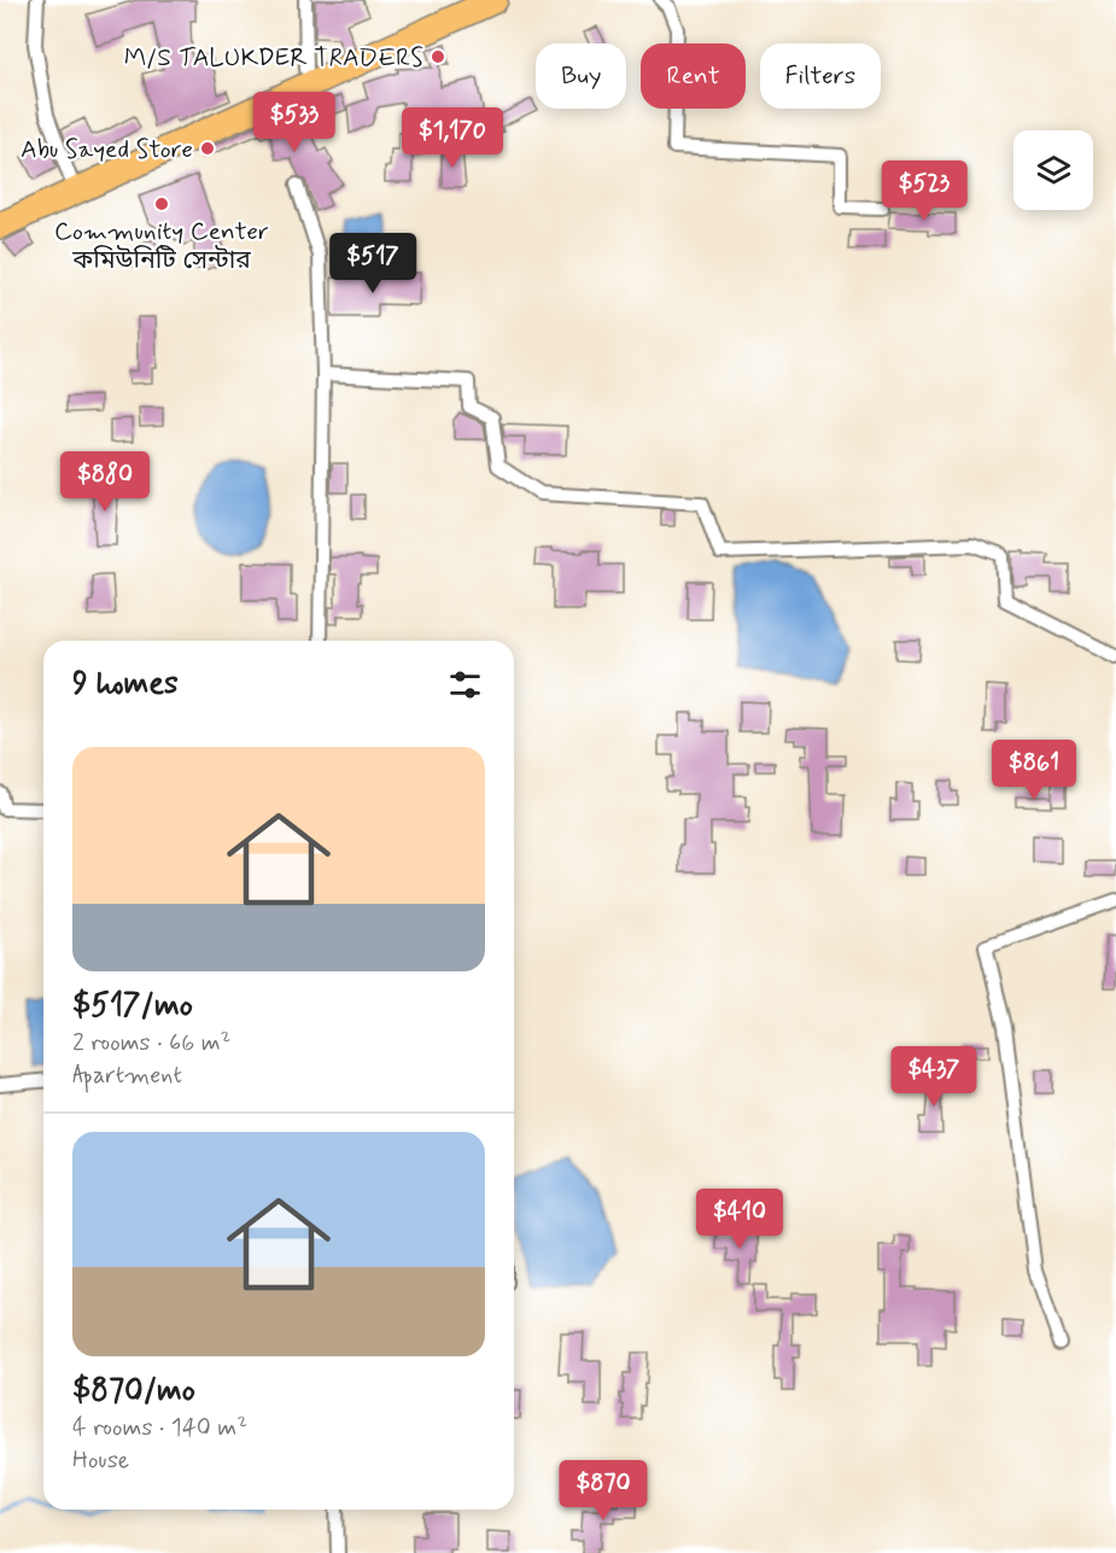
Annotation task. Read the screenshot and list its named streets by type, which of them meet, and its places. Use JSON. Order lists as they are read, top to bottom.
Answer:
{
  "places": ["M/S TALUKDER TRADERS", "Abu Sayed Store", "Community Center কমিউনিটি সেন্টার"],
  "page": {
    "chip": ["Buy", "Rent", "Filters"],
    "price": [
      "$533",
      "$1,170",
      "$523",
      "$517",
      "$880",
      "$861",
      "$437",
      "$410",
      "$870"
    ],
    "heading": "9 homes",
    "list": [
      {
        "name": "$517/mo",
        "note": "2 rooms · 66 m² · Apartment"
      },
      {
        "name": "$870/mo",
        "note": "4 rooms · 140 m² · House"
      }
    ]
  }
}
